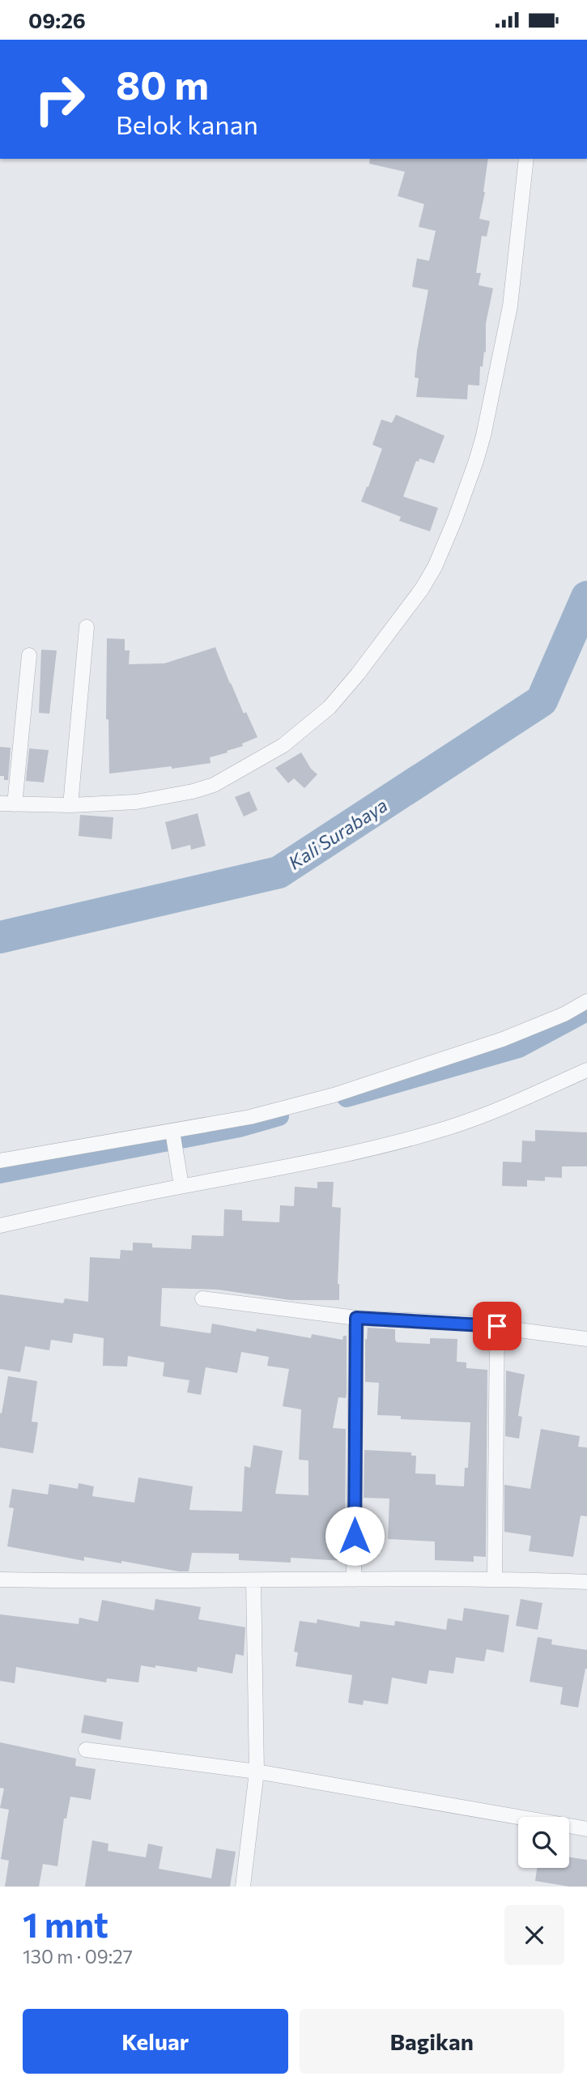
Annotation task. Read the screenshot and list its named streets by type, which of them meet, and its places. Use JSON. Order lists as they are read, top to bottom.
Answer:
{
  "water": ["Kali Surabaya"],
  "page": {
    "status": "09:26",
    "turn": ["80 m", "Belok kanan"],
    "heading": ["1 mnt", "130 m · 09:27"],
    "buttons": ["Keluar", "Bagikan"]
  }
}
